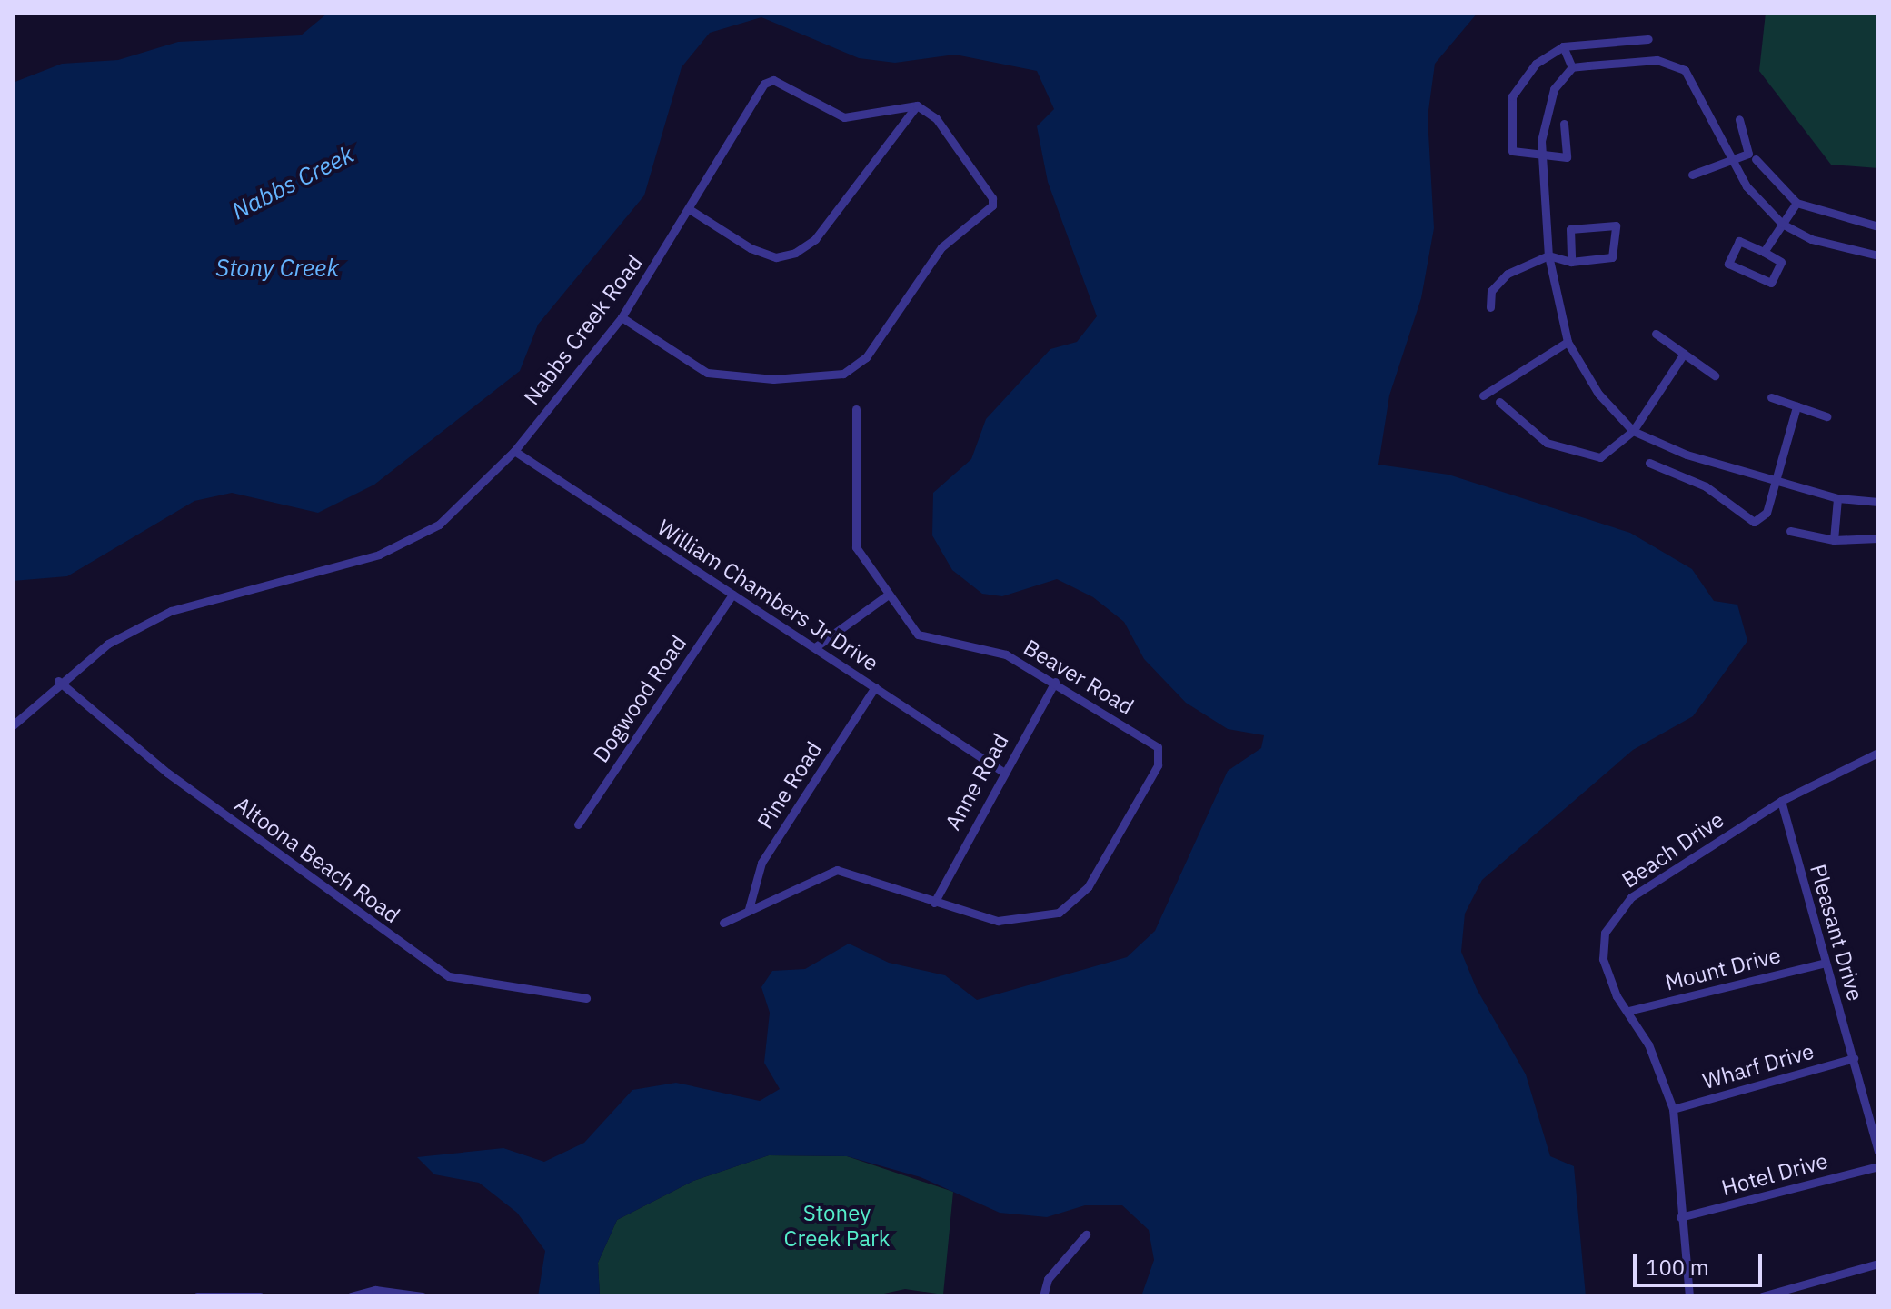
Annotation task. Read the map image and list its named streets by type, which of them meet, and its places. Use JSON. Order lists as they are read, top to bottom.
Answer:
{
  "streets": {
    "street": [
      "Nabbs Creek Road",
      "William Chambers Jr Drive",
      "Beaver Road",
      "Dogwood Road",
      "Anne Road",
      "Pine Road",
      "Beach Drive",
      "Altoona Beach Road",
      "Pleasant Drive",
      "Mount Drive",
      "Wharf Drive",
      "Hotel Drive"
    ]
  },
  "crossings": [
    ["Nabbs Creek Road", "William Chambers Jr Drive"],
    ["Nabbs Creek Road", "Altoona Beach Road"],
    ["William Chambers Jr Drive", "Dogwood Road"],
    ["William Chambers Jr Drive", "Anne Road"],
    ["William Chambers Jr Drive", "Pine Road"],
    ["Beaver Road", "Anne Road"],
    ["Beach Drive", "Pleasant Drive"],
    ["Beach Drive", "Mount Drive"],
    ["Beach Drive", "Wharf Drive"],
    ["Beach Drive", "Hotel Drive"],
    ["Pleasant Drive", "Mount Drive"],
    ["Pleasant Drive", "Wharf Drive"]
  ],
  "water": ["Nabbs Creek", "Stony Creek"],
  "parks": ["Stoney Creek Park"],
  "scale_bar": "100 m"
}
